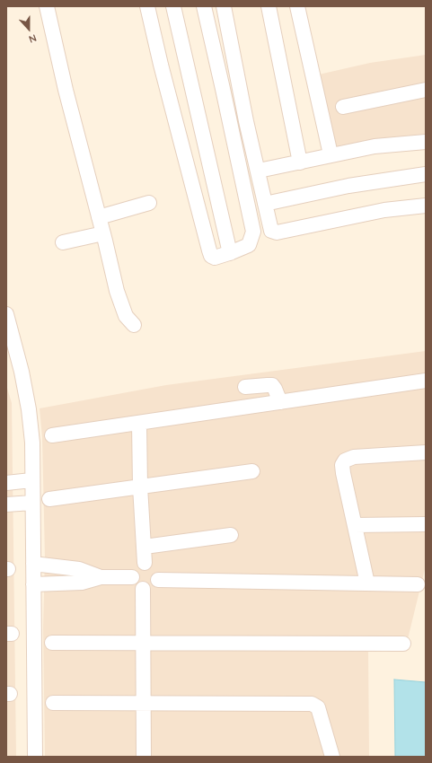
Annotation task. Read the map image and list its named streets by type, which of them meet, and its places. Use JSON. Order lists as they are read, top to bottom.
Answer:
{
  "north": "bottom"
}
